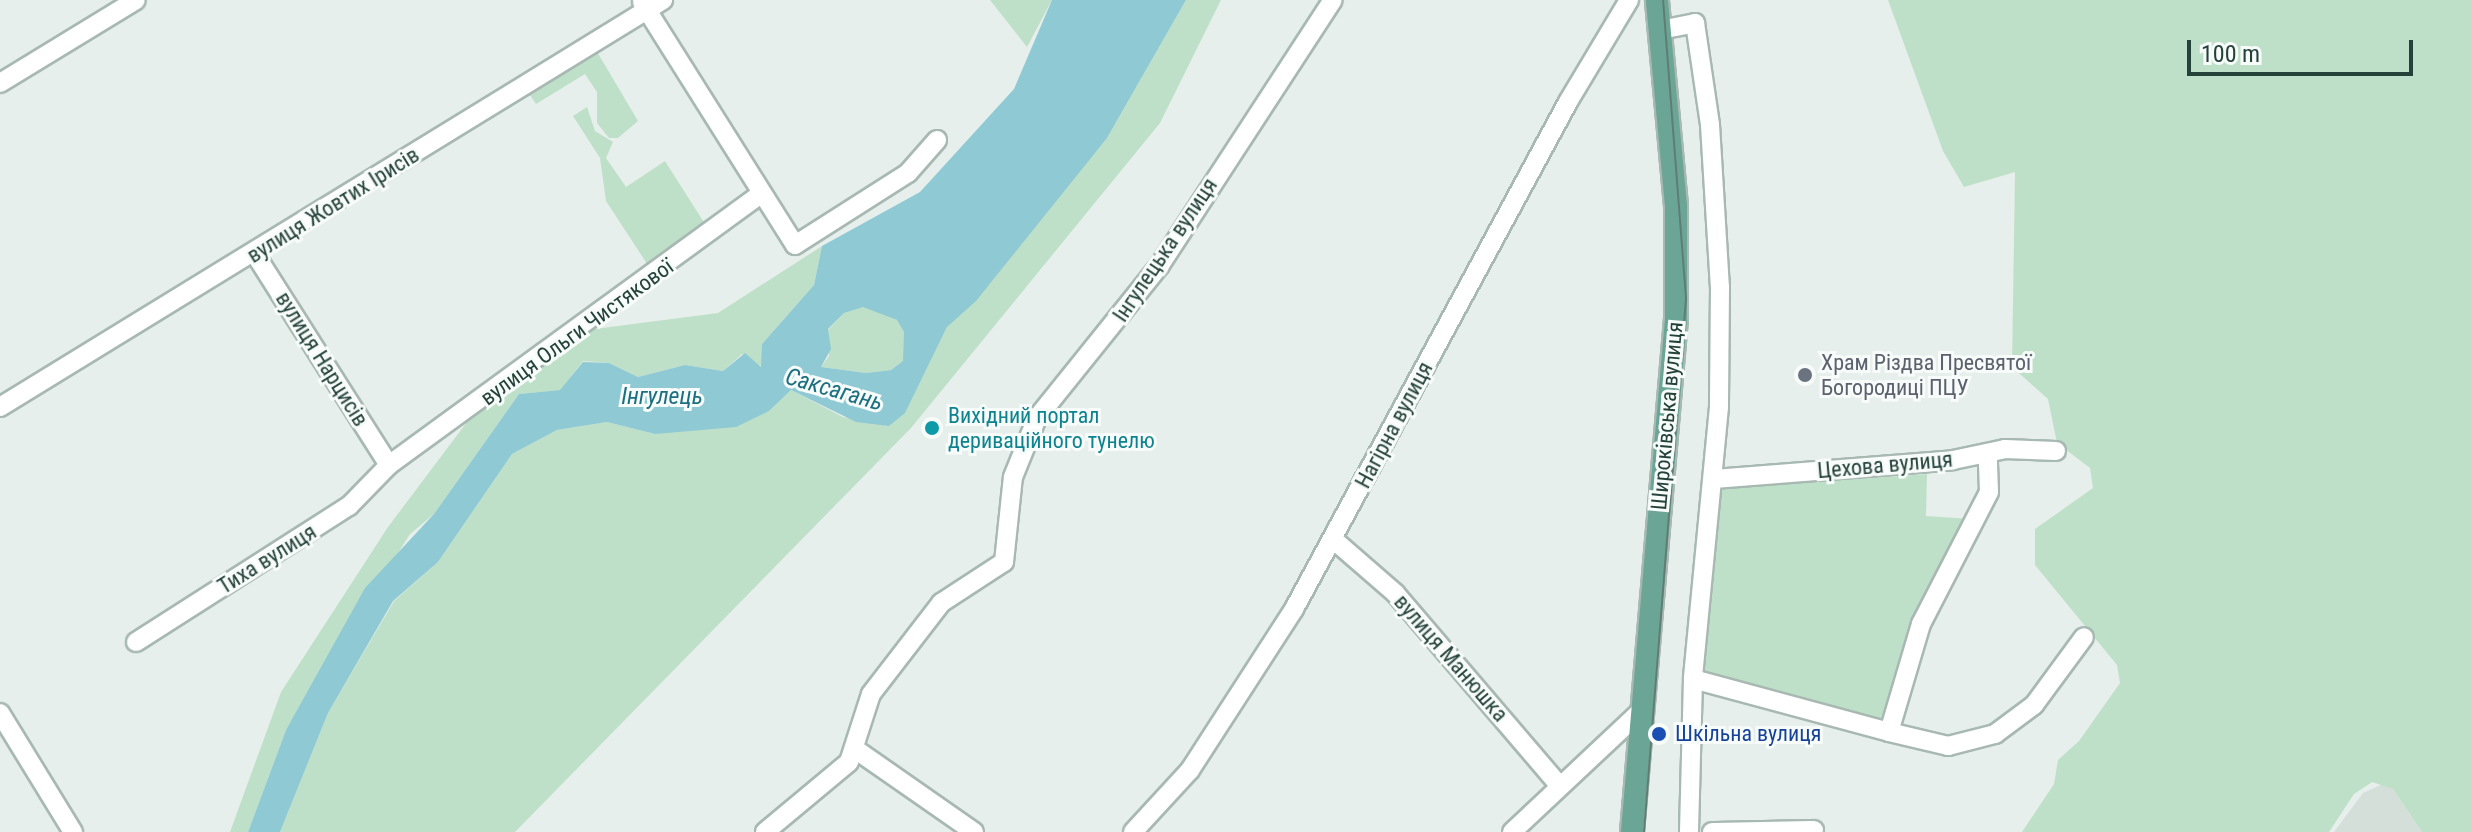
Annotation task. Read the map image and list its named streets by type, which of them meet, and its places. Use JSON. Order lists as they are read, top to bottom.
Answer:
{
  "streets": {
    "main road": ["Широківська вулиця"],
    "street": [
      "вулиця Жовтих Ірисів",
      "Інгулецька вулиця",
      "вулиця Ольги Чистякової",
      "вулиця Нарцисів",
      "Нагірна вулиця",
      "Цехова вулиця",
      "Тиха вулиця",
      "вулиця Манюшка"
    ]
  },
  "crossings": [
    ["вулиця Жовтих Ірисів", "вулиця Нарцисів"],
    ["вулиця Ольги Чистякової", "вулиця Нарцисів"],
    ["вулиця Ольги Чистякової", "Тиха вулиця"],
    ["вулиця Нарцисів", "Тиха вулиця"],
    ["Нагірна вулиця", "вулиця Манюшка"]
  ],
  "water": ["Саксагань", "Інгулець"],
  "places": ["Храм Різдва Пресвятої Богородиці ПЦУ", "Вихідний портал дериваційного тунелю", "Шкільна вулиця"],
  "scale_bar": "100 m"
}
